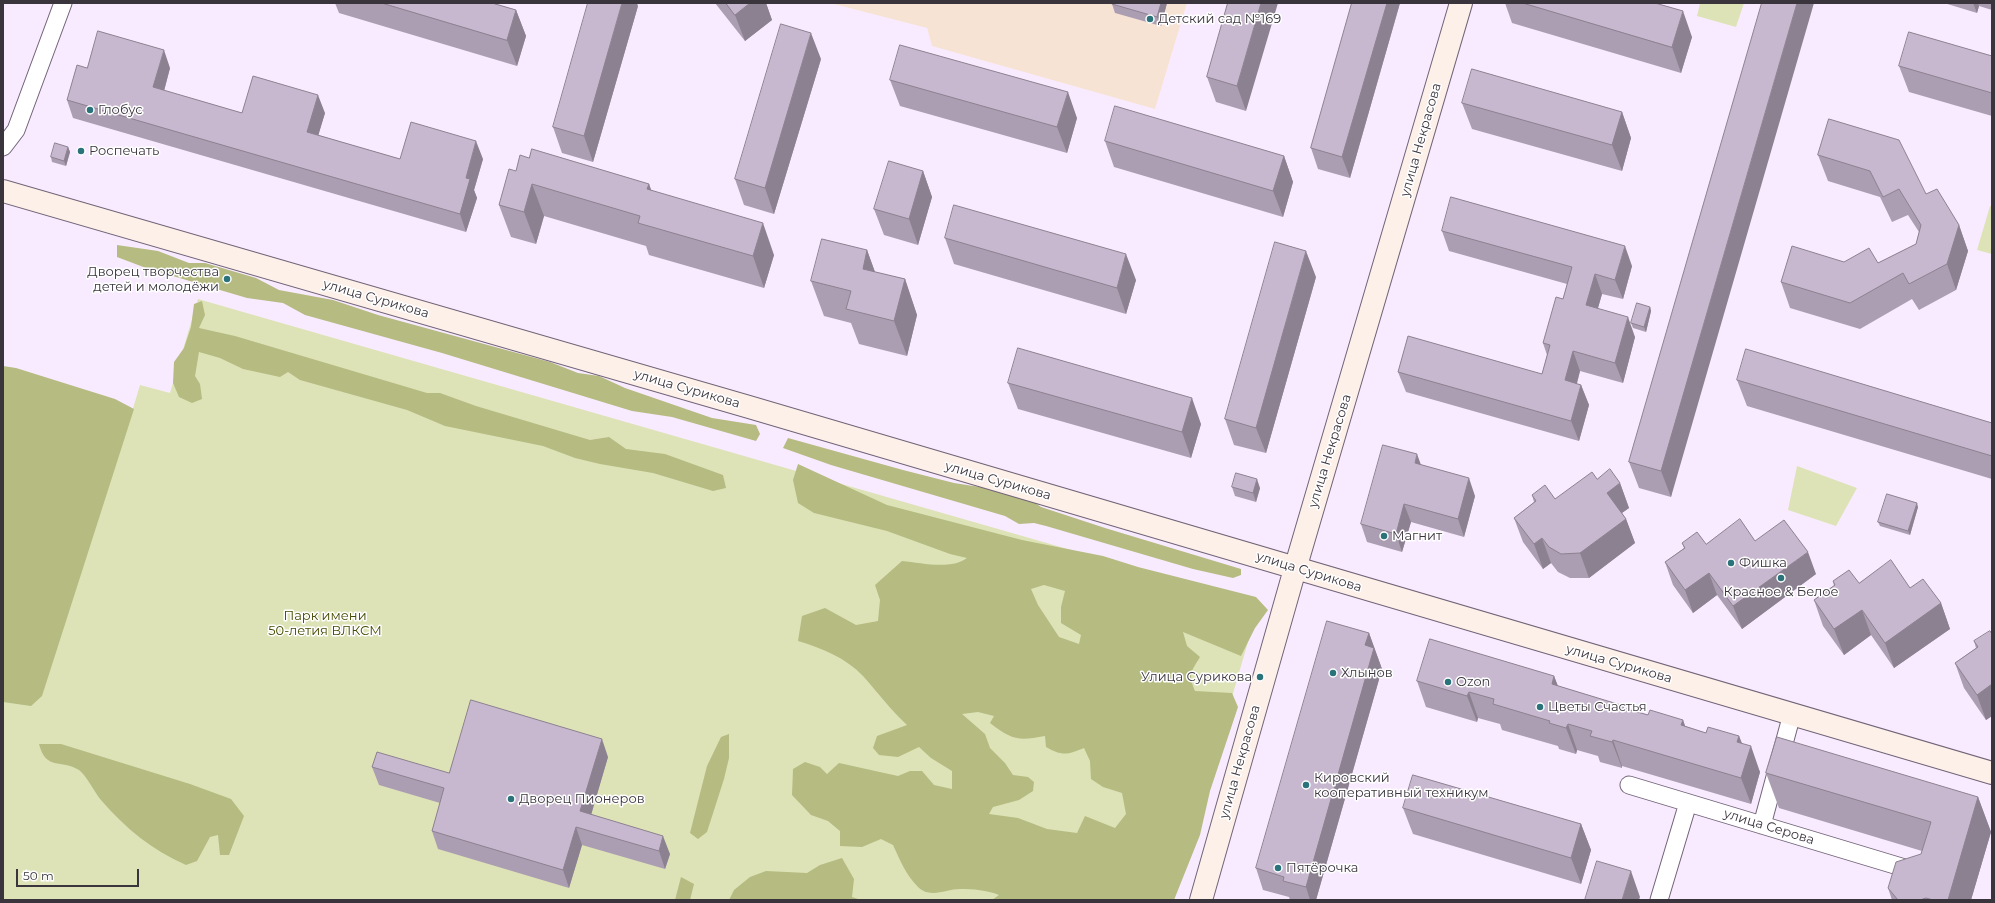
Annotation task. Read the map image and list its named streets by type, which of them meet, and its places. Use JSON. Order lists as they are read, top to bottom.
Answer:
{
  "streets": {
    "street": ["улица Некрасова", "улица Сурикова", "улица Серова"]
  },
  "crossings": [
    ["улица Некрасова", "улица Сурикова"]
  ],
  "parks": ["Парк имени 50-летия ВЛКСМ"],
  "places": [
    "Детский сад №169",
    "Глобус",
    "Роспечать",
    "Дворец творчества детей и молодёжи",
    "Магнит",
    "Фишка",
    "Красное & Белое",
    "Хлынов",
    "Улица Сурикова",
    "Ozon",
    "Цветы Счастья",
    "Кировский кооперативный техникум",
    "Дворец Пионеров",
    "Пятёрочка"
  ],
  "scale_bar": "50 m"
}
